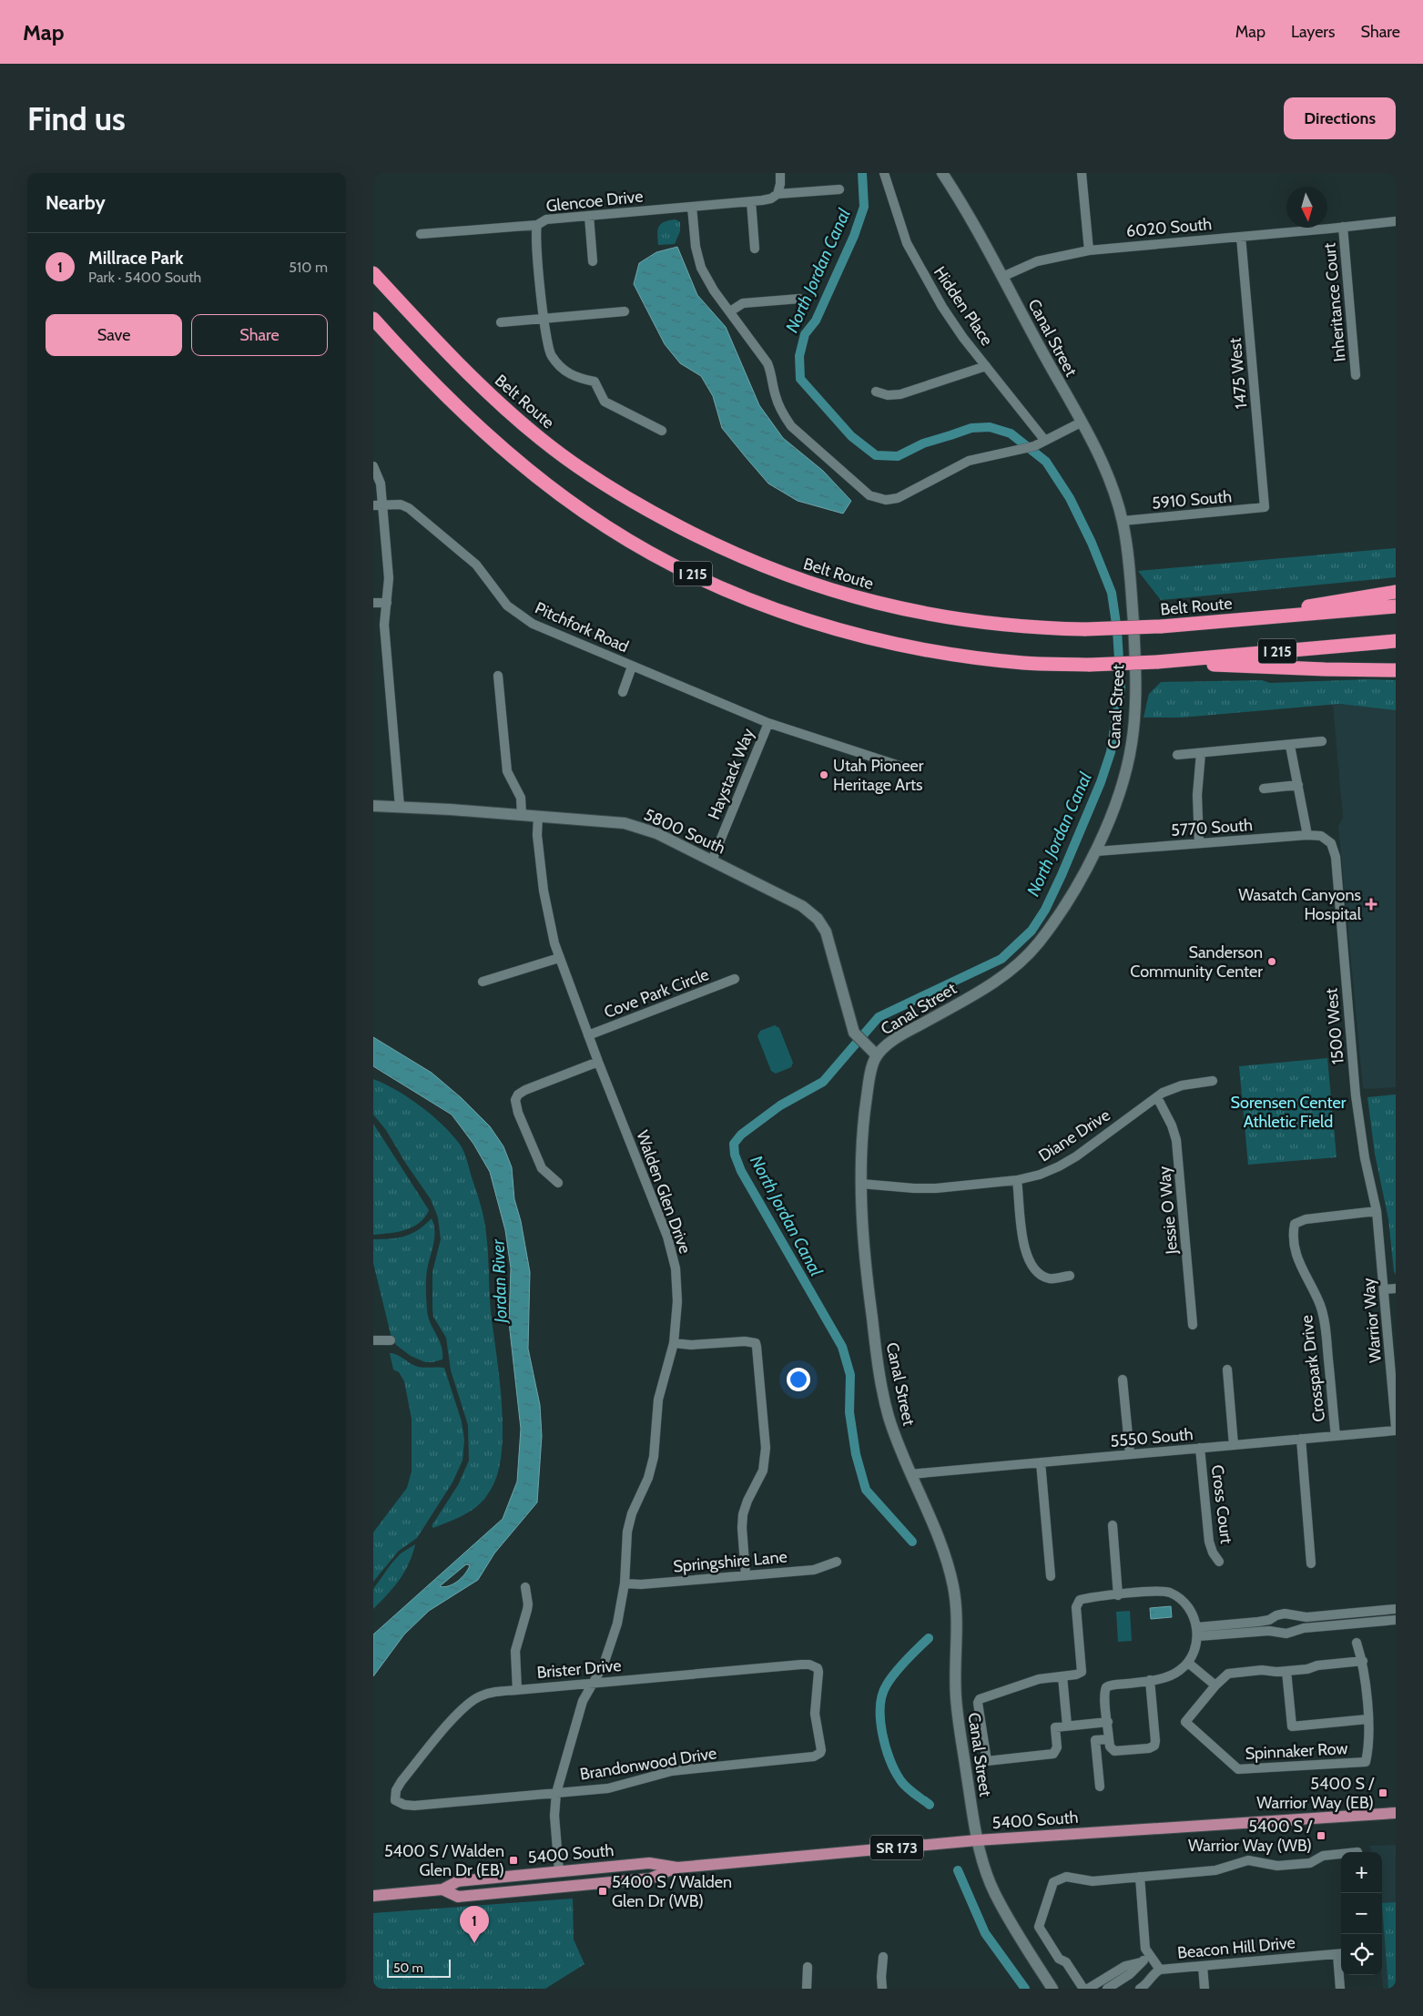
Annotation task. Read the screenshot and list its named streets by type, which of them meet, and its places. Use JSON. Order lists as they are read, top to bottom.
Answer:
{
  "streets": {
    "highway": ["Belt Route", "I 215"],
    "main road": ["5400 South", "SR 173"],
    "street": [
      "Glencoe Drive",
      "6020 South",
      "Inheritance Court",
      "Hidden Place",
      "Canal Street",
      "1475 West",
      "5910 South",
      "Pitchfork Road",
      "Haystack Way",
      "5770 South",
      "5800 South",
      "Cove Park Circle",
      "1500 West",
      "Diane Drive",
      "Walden Glen Drive",
      "Jessie O Way",
      "Warrior Way",
      "Crosspark Drive",
      "5550 South",
      "Cross Court",
      "Springshire Lane",
      "Brister Drive",
      "Spinnaker Row",
      "Brandonwood Drive",
      "Beacon Hill Drive"
    ]
  },
  "crossings": [
    ["6020 South", "Inheritance Court"],
    ["6020 South", "Canal Street"],
    ["6020 South", "1475 West"],
    ["Canal Street", "5910 South"],
    ["Canal Street", "5770 South"],
    ["Canal Street", "5800 South"],
    ["Canal Street", "Diane Drive"],
    ["Canal Street", "5550 South"],
    ["Canal Street", "5400 South"],
    ["1475 West", "5910 South"],
    ["Pitchfork Road", "Haystack Way"],
    ["Haystack Way", "5800 South"],
    ["5770 South", "1500 West"],
    ["5800 South", "Walden Glen Drive"],
    ["Cove Park Circle", "Walden Glen Drive"],
    ["1500 West", "Warrior Way"],
    ["1500 West", "Crosspark Drive"],
    ["Diane Drive", "Jessie O Way"],
    ["Walden Glen Drive", "Springshire Lane"],
    ["Walden Glen Drive", "Brister Drive"],
    ["Walden Glen Drive", "Brandonwood Drive"],
    ["Walden Glen Drive", "5400 South"],
    ["Warrior Way", "Crosspark Drive"],
    ["Crosspark Drive", "5550 South"],
    ["5550 South", "Cross Court"],
    ["Brister Drive", "Brandonwood Drive"]
  ],
  "water": ["North Jordan Canal", "Jordan River"],
  "parks": ["Sorensen Center Athletic Field"],
  "places": {
    "other": ["Utah Pioneer Heritage Arts", "Sanderson Community Center"],
    "health": ["Wasatch Canyons Hospital"],
    "transit": [
      "5400 S / Warrior Way (EB)",
      "5400 S / Warrior Way (WB)",
      "5400 S / Walden Glen Dr (EB)",
      "5400 S / Walden Glen Dr (WB)"
    ]
  },
  "scale_bar": "50 m",
  "north": "bottom",
  "page": {
    "header": "Map",
    "nav": ["Map", "Layers", "Share"],
    "buttons": [
      "Directions",
      ["Save", "Share"]
    ],
    "title": "Find us",
    "heading": "Nearby",
    "list": [
      {
        "mark": "1",
        "name": "Millrace Park",
        "note": "Park · 5400 South",
        "value": "510 m"
      }
    ],
    "map_buttons": ["+", "−"],
    "pins": "1",
    "scale": "50 m"
  }
}
